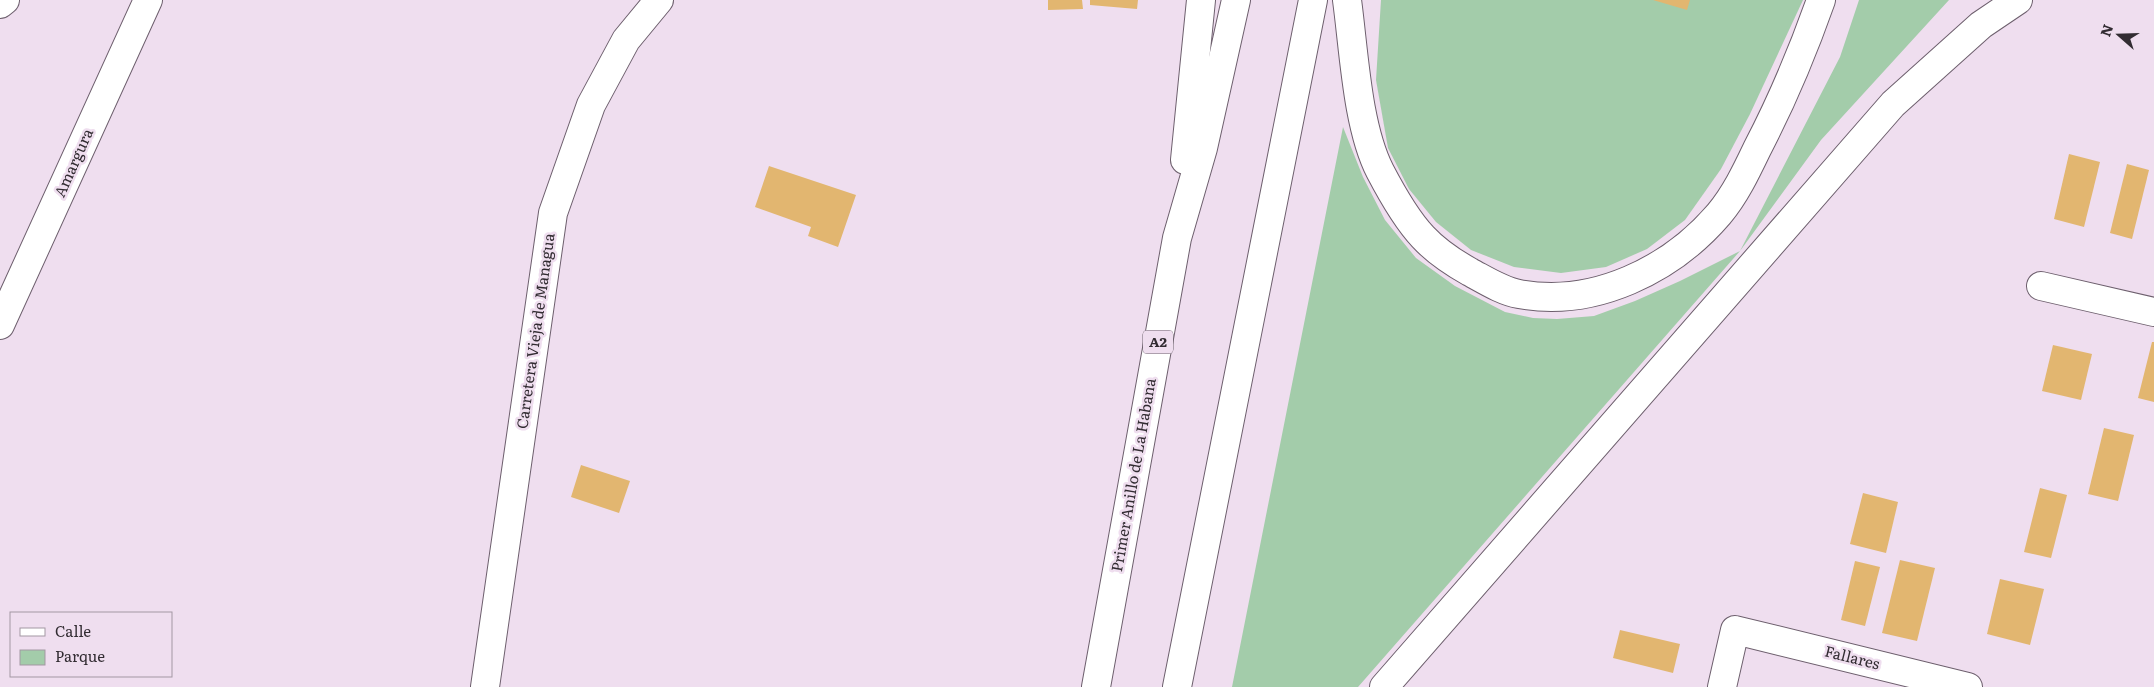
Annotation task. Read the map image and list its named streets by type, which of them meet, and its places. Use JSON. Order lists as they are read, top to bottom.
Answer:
{
  "streets": {
    "main road": [
      "Amargura",
      "Carretera Vieja de Managua",
      "A2",
      "Primer Anillo de La Habana",
      "Fallares"
    ]
  },
  "legend": ["Calle", "Parque"],
  "north": "left"
}
